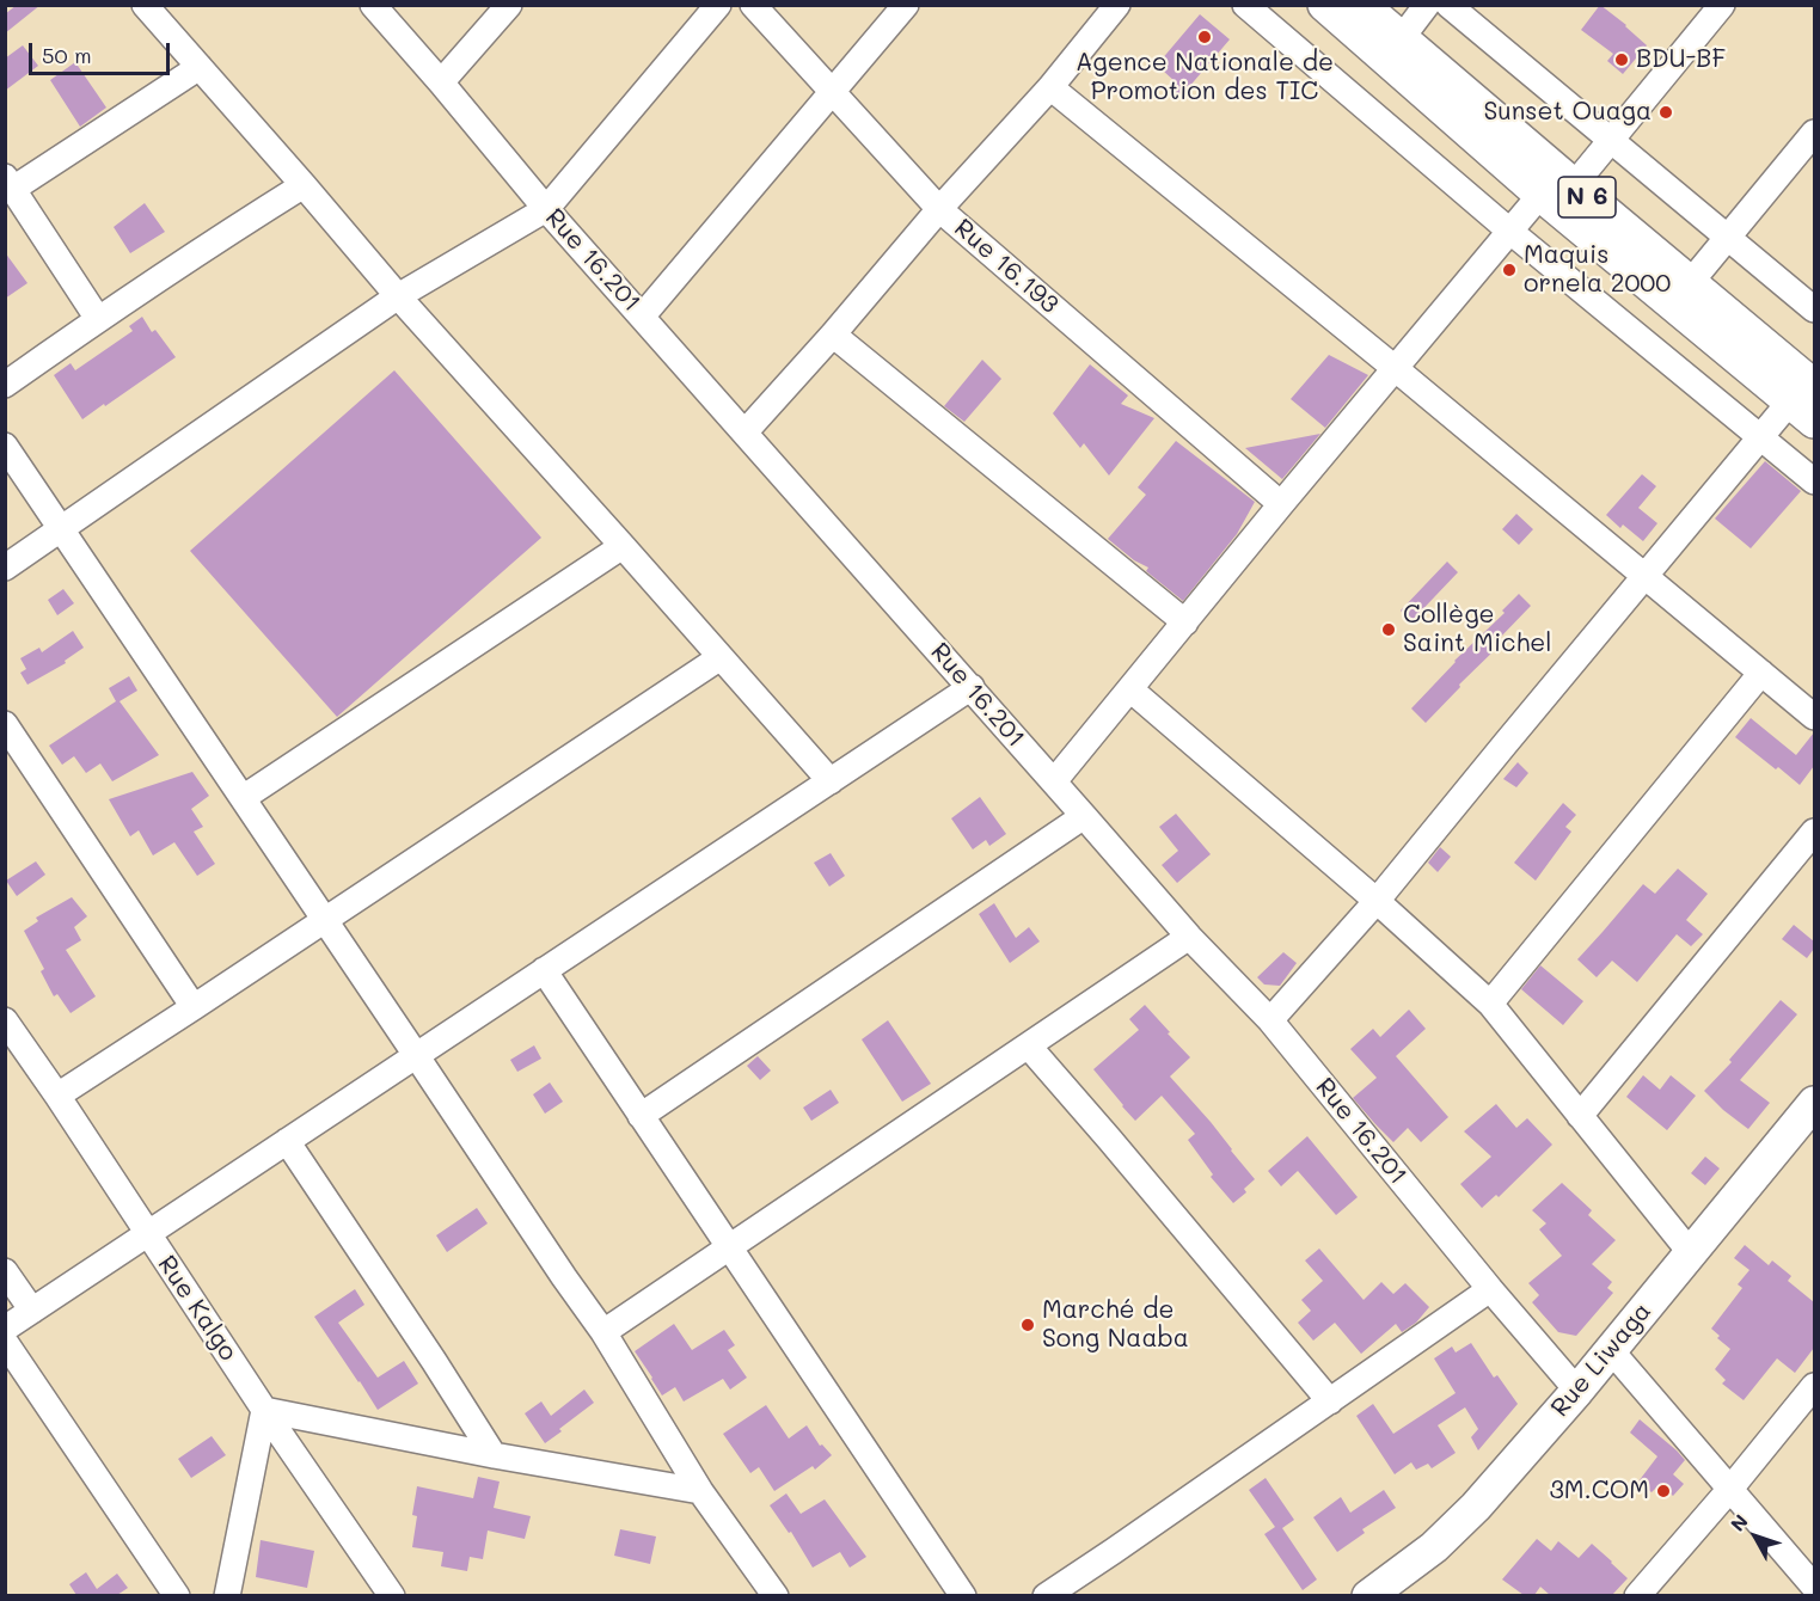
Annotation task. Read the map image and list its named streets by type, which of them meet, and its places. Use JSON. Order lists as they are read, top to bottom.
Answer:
{
  "streets": {
    "main road": ["N 6", "Rue Liwaga"],
    "street": ["Rue 16.201", "Rue 16.193", "Rue Kalgo"]
  },
  "crossings": [
    ["Rue 16.201", "Rue Liwaga"]
  ],
  "places": [
    "Agence Nationale de Promotion des TIC",
    "BDU-BF",
    "Sunset Ouaga",
    "Maquis ornela 2000",
    "Collège Saint Michel",
    "Marché de Song Naaba",
    "3M.COM"
  ],
  "scale_bar": "50 m",
  "north": "top left"
}
